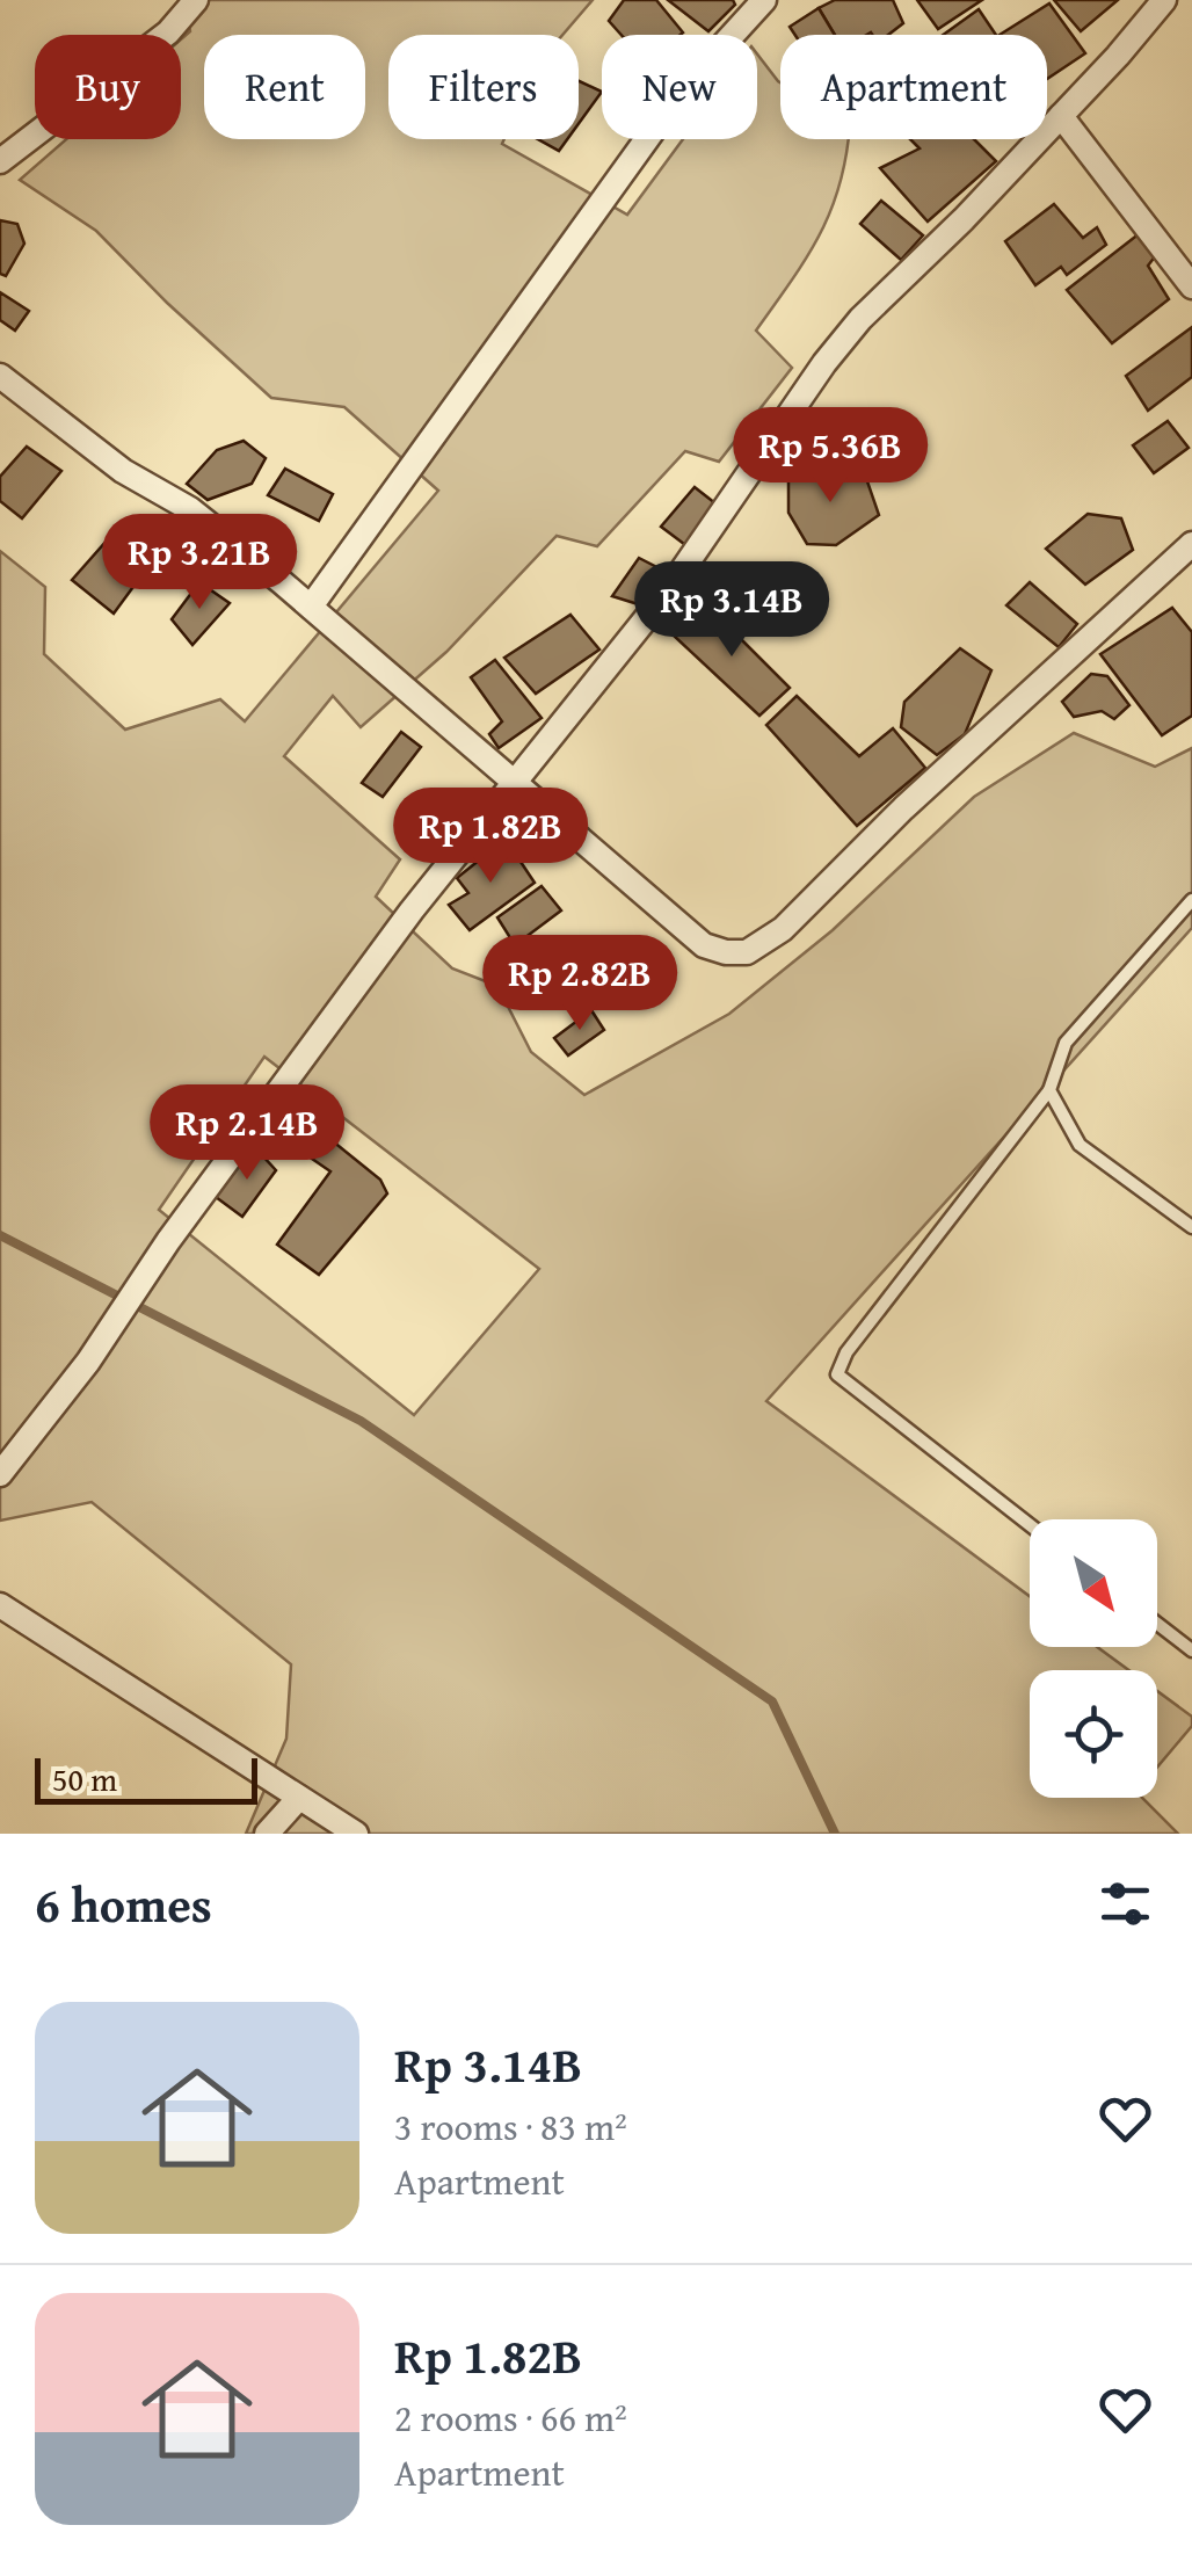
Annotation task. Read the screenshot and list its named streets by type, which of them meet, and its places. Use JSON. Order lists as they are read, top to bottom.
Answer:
{
  "scale_bar": "50 m",
  "north": "bottom right",
  "page": {
    "chip": [
      "Buy",
      "Rent",
      "Filters",
      "New",
      "Apartment"
    ],
    "price": [
      "Rp 5.36B",
      "Rp 3.21B",
      "Rp 3.14B",
      "Rp 1.82B",
      "Rp 2.82B",
      "Rp 2.14B"
    ],
    "scale": "50 m",
    "heading": "6 homes",
    "list": [
      {
        "name": "Rp 3.14B",
        "note": "3 rooms · 83 m² · Apartment"
      },
      {
        "name": "Rp 1.82B",
        "note": "2 rooms · 66 m² · Apartment"
      }
    ]
  }
}
